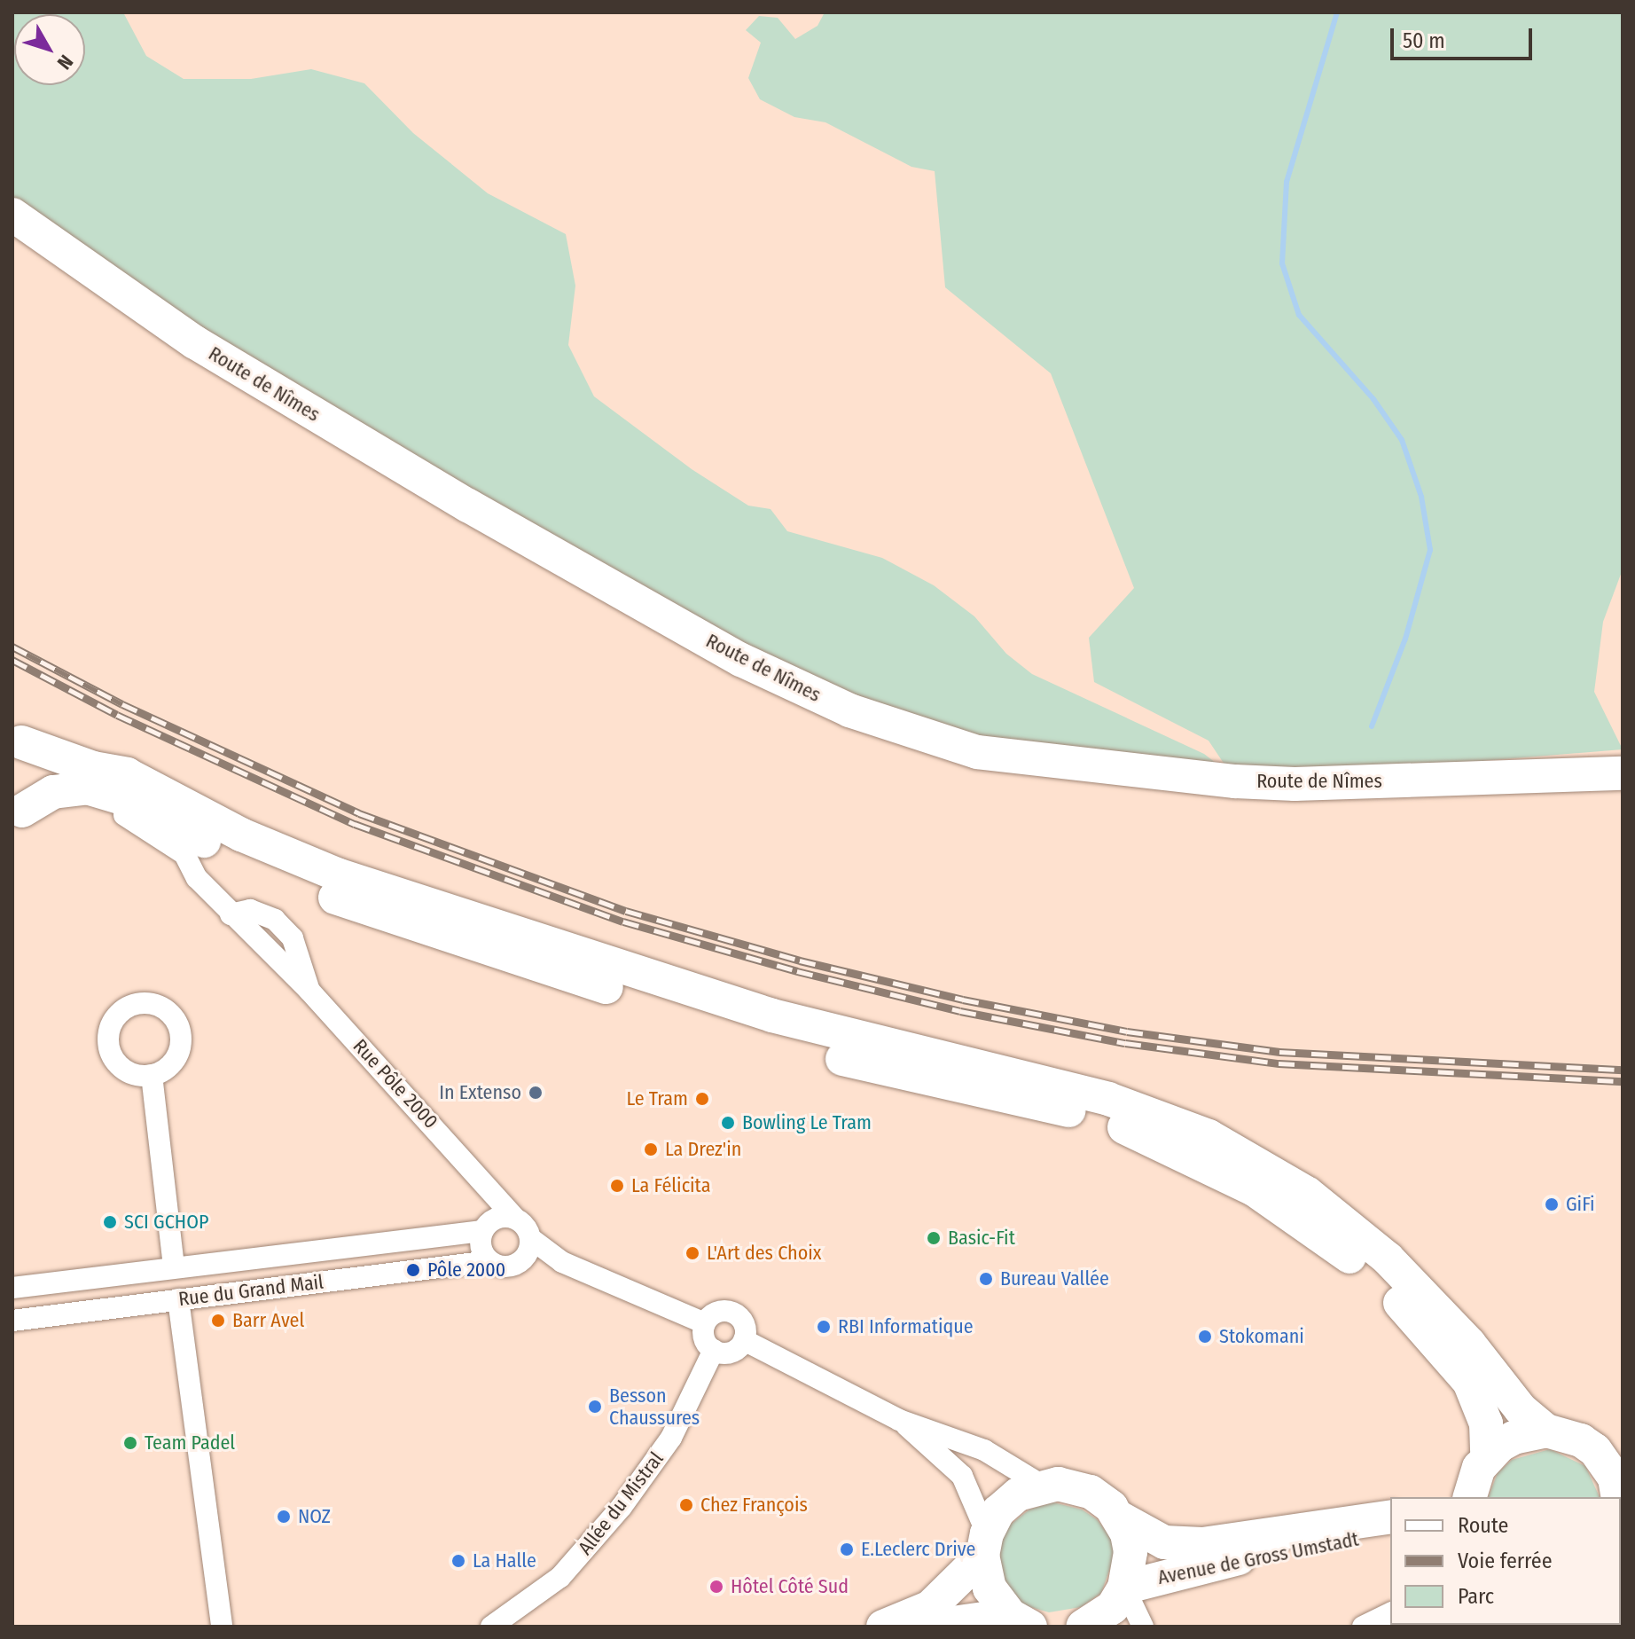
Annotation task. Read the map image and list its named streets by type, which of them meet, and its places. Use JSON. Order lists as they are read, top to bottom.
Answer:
{
  "streets": {
    "main road": ["Route de Nîmes", "Avenue de Gross Umstadt"],
    "street": ["Rue Pôle 2000", "Rue du Grand Mail", "Allée du Mistral"]
  },
  "crossings": [
    ["Rue Pôle 2000", "Rue du Grand Mail"]
  ],
  "places": [
    "In Extenso",
    "Le Tram",
    "Bowling Le Tram",
    "La Drez'in",
    "La Félicita",
    "GiFi",
    "SCI GCHOP",
    "Basic-Fit",
    "L'Art des Choix",
    "Pôle 2000",
    "Bureau Vallée",
    "Barr Avel",
    "RBI Informatique",
    "Stokomani",
    "Besson Chaussures",
    "Team Padel",
    "Chez François",
    "NOZ",
    "E.Leclerc Drive",
    "La Halle",
    "Hôtel Côté Sud"
  ],
  "legend": ["Route", "Voie ferrée", "Parc"],
  "scale_bar": "50 m",
  "north": "bottom right"
}
